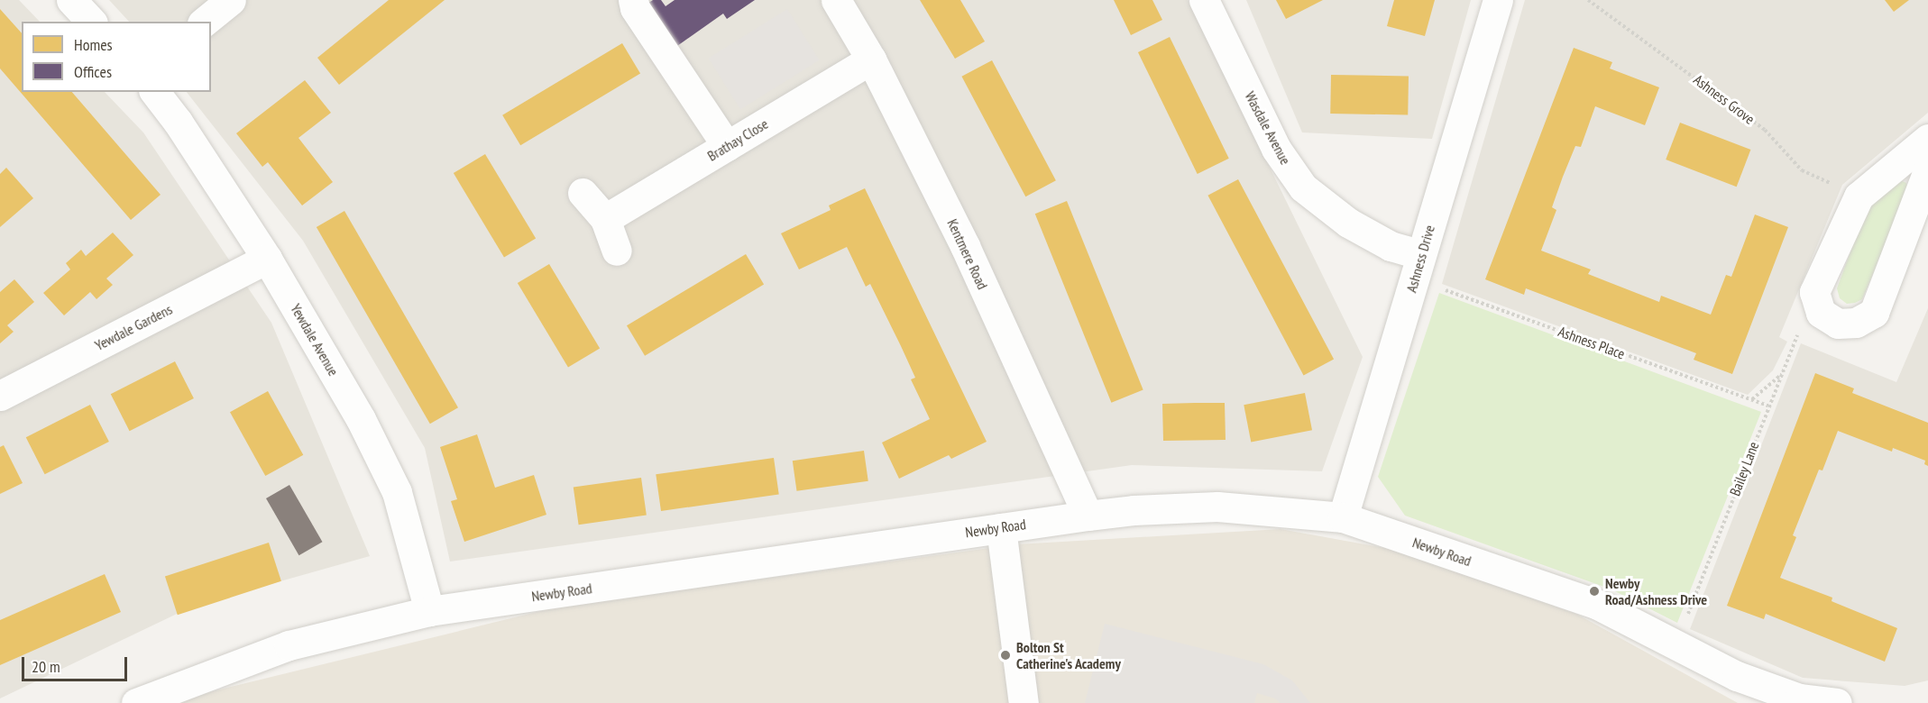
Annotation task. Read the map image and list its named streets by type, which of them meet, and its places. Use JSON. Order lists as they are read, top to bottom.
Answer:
{
  "streets": {
    "street": [
      "Wasdale Avenue",
      "Brathay Close",
      "Kentmere Road",
      "Ashness Drive",
      "Yewdale Gardens",
      "Yewdale Avenue",
      "Newby Road"
    ],
    "path": ["Ashness Grove", "Ashness Place", "Bailey Lane"]
  },
  "crossings": [
    ["Wasdale Avenue", "Ashness Drive"],
    ["Wasdale Avenue", "Ashness Place"],
    ["Brathay Close", "Kentmere Road"],
    ["Kentmere Road", "Newby Road"],
    ["Ashness Drive", "Ashness Place"],
    ["Ashness Drive", "Newby Road"],
    ["Yewdale Gardens", "Yewdale Avenue"],
    ["Yewdale Avenue", "Newby Road"],
    ["Ashness Place", "Bailey Lane"],
    ["Bailey Lane", "Newby Road"]
  ],
  "places": ["Newby Road/Ashness Drive", "Bolton St Catherine's Academy"],
  "legend": ["Homes", "Offices"],
  "scale_bar": "20 m"
}
